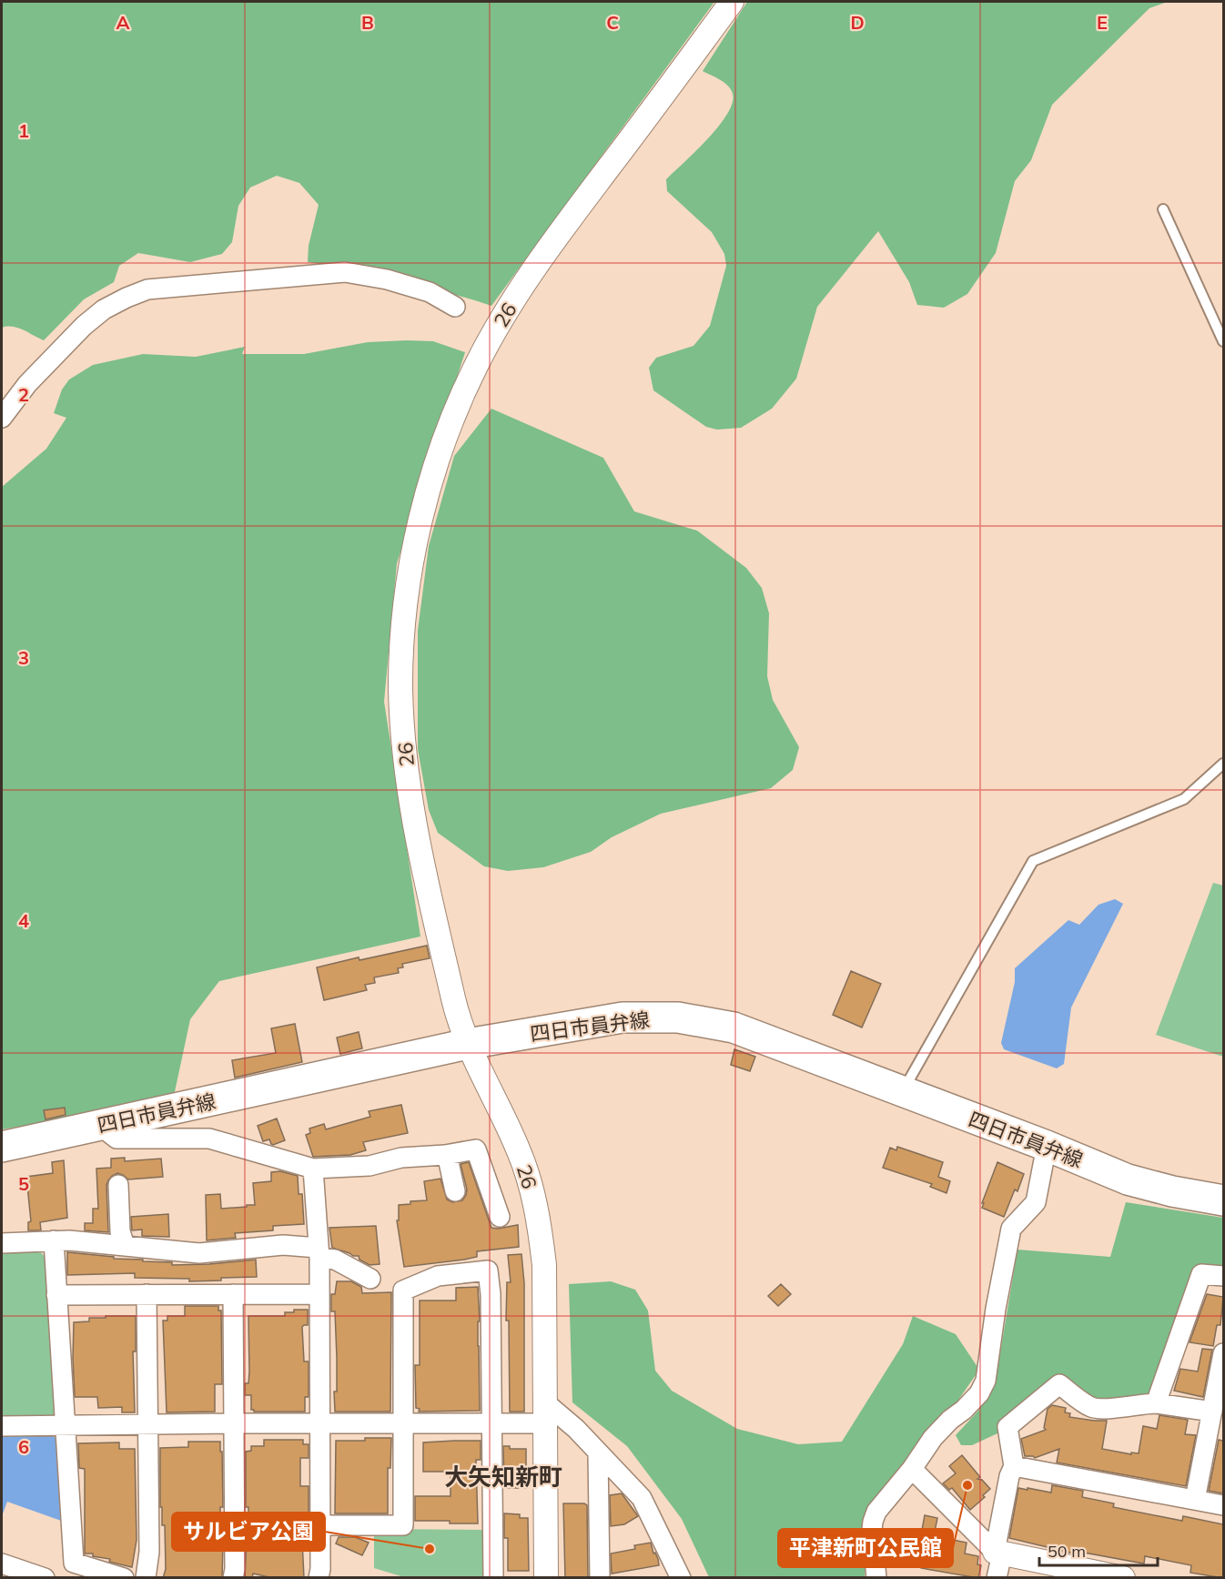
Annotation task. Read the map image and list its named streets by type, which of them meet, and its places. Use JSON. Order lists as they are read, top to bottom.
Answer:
{
  "streets": {
    "main road": ["四日市員弁線"],
    "street": ["26"]
  },
  "crossings": [
    ["26", "四日市員弁線"]
  ],
  "districts": ["大矢知新町"],
  "places": ["平津新町公民館", "サルビア公園"],
  "scale_bar": "50 m",
  "grid": {
    "columns": [
      "A",
      "B",
      "C",
      "D",
      "E"
    ],
    "rows": [
      "1",
      "2",
      "3",
      "4",
      "5",
      "6"
    ]
  }
}
